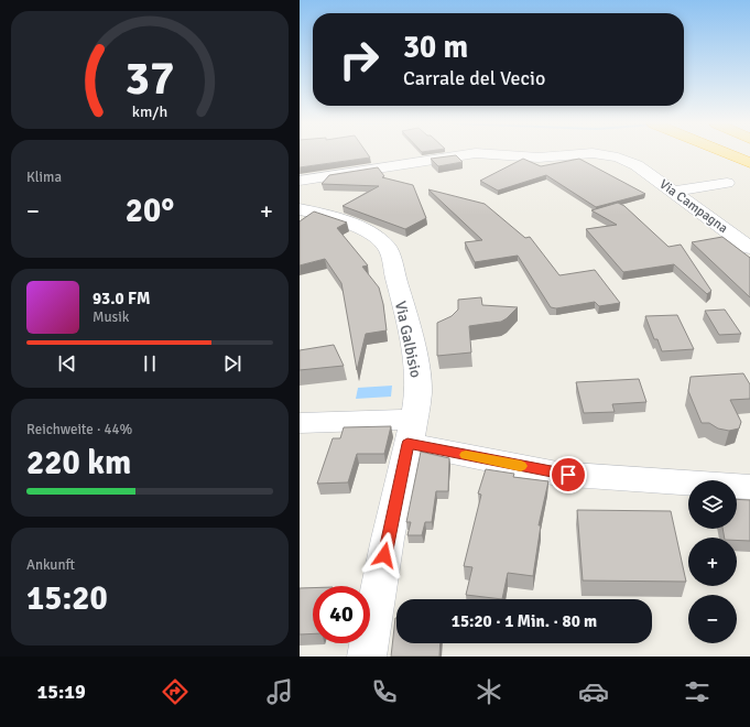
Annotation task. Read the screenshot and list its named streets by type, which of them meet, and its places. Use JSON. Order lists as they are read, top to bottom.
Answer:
{
  "streets": {
    "street": ["Via Campagna", "Via Galbisio"]
  },
  "page": {
    "turn": ["30 m", "Carrale del Vecio"],
    "tile": [
      "Klima",
      ["Reichweite · 44%", "220 km"],
      ["Ankunft", "15:20"]
    ],
    "heat": ["−", "20°", "+"],
    "song": ["93.0 FM", "Musik"],
    "map_buttons": ["+", "−"],
    "limit": "40",
    "trip": "15:20 · 1 Min. · 80 m",
    "tabs": "15:19",
    "gauge": ["37", "km/h"]
  }
}
